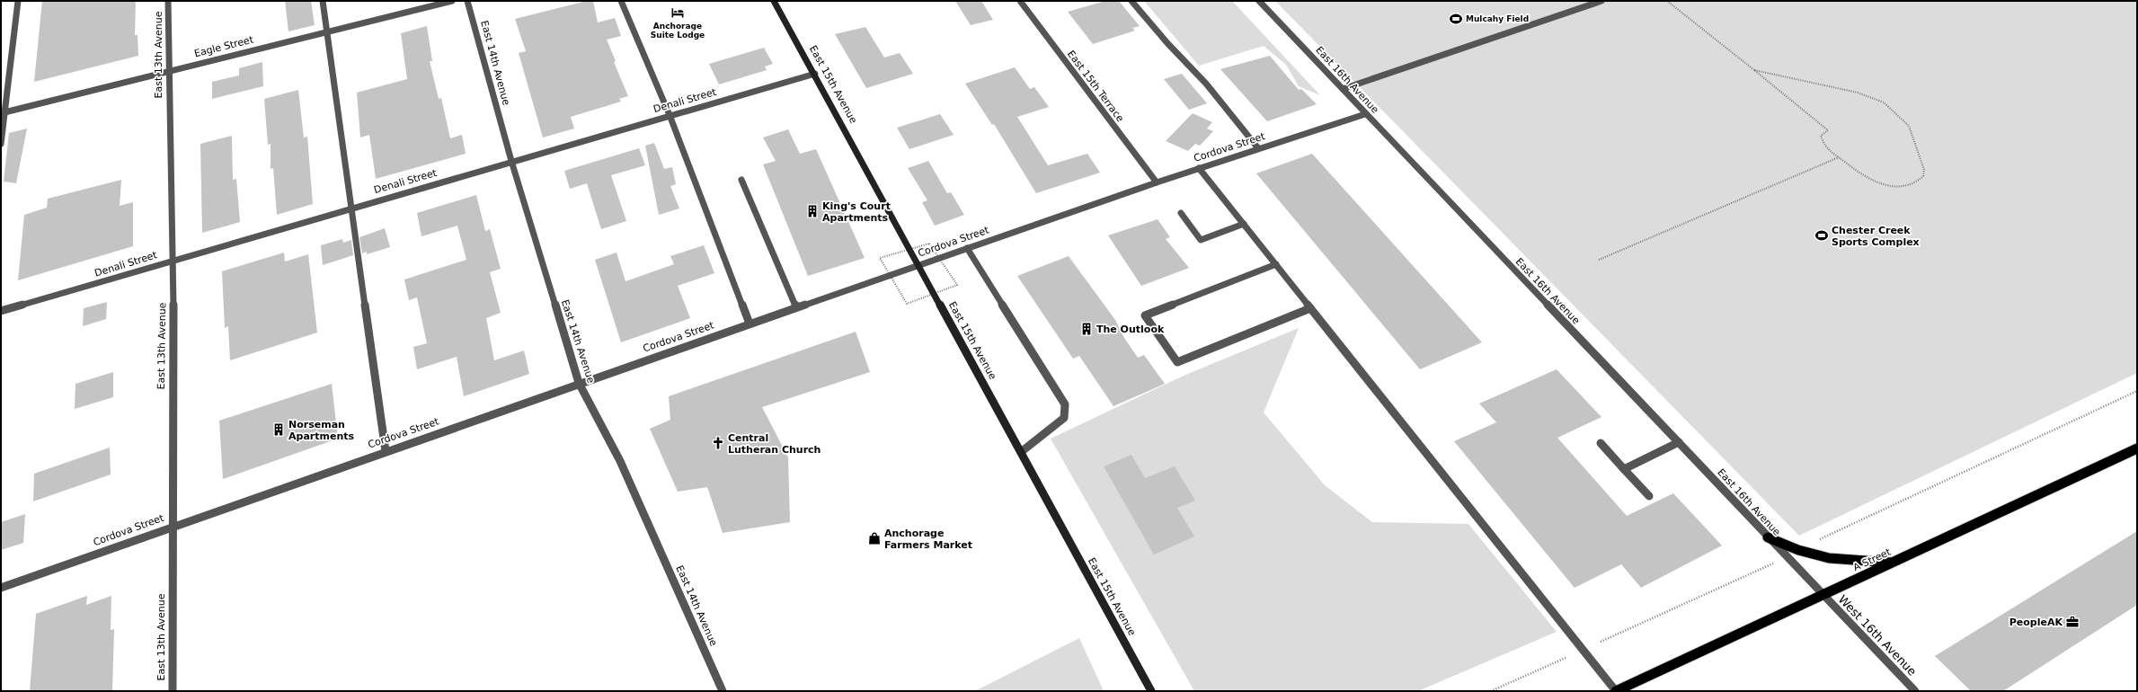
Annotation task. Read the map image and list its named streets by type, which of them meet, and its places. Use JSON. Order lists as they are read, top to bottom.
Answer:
{
  "streets": {
    "main road": ["East 15th Avenue", "A Street"],
    "street": [
      "Eagle Street",
      "East 13th Avenue",
      "East 14th Avenue",
      "East 16th Avenue",
      "East 15th Terrace",
      "Denali Street",
      "Cordova Street",
      "West 16th Avenue"
    ]
  },
  "crossings": [
    ["Eagle Street", "East 13th Avenue"],
    ["East 13th Avenue", "Denali Street"],
    ["East 13th Avenue", "Cordova Street"],
    ["East 14th Avenue", "Denali Street"],
    ["East 14th Avenue", "Cordova Street"],
    ["East 16th Avenue", "Cordova Street"],
    ["East 16th Avenue", "A Street"],
    ["East 16th Avenue", "West 16th Avenue"],
    ["East 15th Avenue", "Denali Street"],
    ["East 15th Avenue", "Cordova Street"],
    ["East 15th Terrace", "Cordova Street"],
    ["A Street", "West 16th Avenue"]
  ],
  "places": {
    "hotel": ["Anchorage Suite Lodge"],
    "sports": ["Mulcahy Field", "Chester Creek Sports Complex"],
    "building": ["King's Court Apartments", "The Outlook", "Norseman Apartments"],
    "church": ["Central Lutheran Church"],
    "shop": ["Anchorage Farmers Market"],
    "office": ["PeopleAK"]
  }
}
